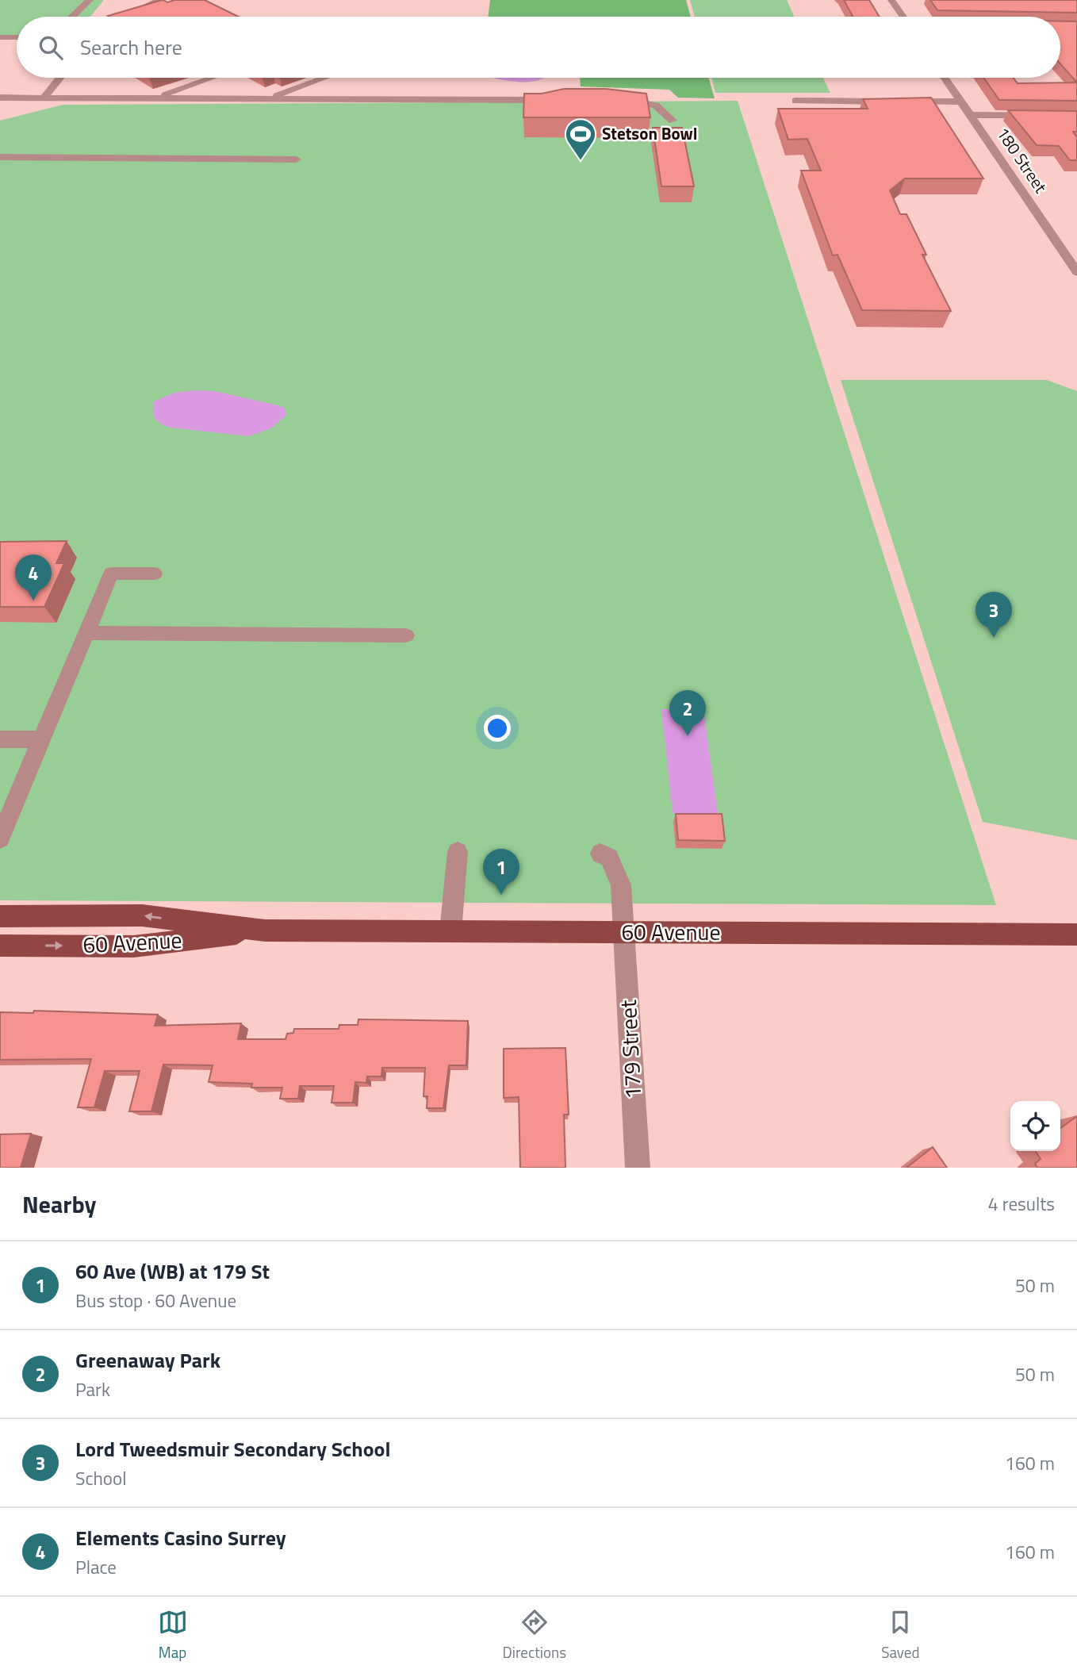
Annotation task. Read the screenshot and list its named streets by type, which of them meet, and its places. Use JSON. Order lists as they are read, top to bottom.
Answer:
{
  "streets": {
    "main road": ["60 Avenue"],
    "street": ["180 Street", "179 Street"]
  },
  "crossings": [
    ["60 Avenue", "179 Street"]
  ],
  "places": {
    "sports": ["Stetson Bowl"]
  },
  "page": {
    "search": "Search here",
    "pins": [
      "4",
      "3",
      "2",
      "1"
    ],
    "heading": ["Nearby", "4 results"],
    "list": [
      {
        "mark": "1",
        "name": "60 Ave (WB) at 179 St",
        "note": "Bus stop · 60 Avenue",
        "value": "50 m"
      },
      {
        "mark": "2",
        "name": "Greenaway Park",
        "note": "Park",
        "value": "50 m"
      },
      {
        "mark": "3",
        "name": "Lord Tweedsmuir Secondary School",
        "note": "School",
        "value": "160 m"
      },
      {
        "mark": "4",
        "name": "Elements Casino Surrey",
        "note": "Place",
        "value": "160 m"
      }
    ],
    "nav": ["Map", "Directions", "Saved"]
  }
}
